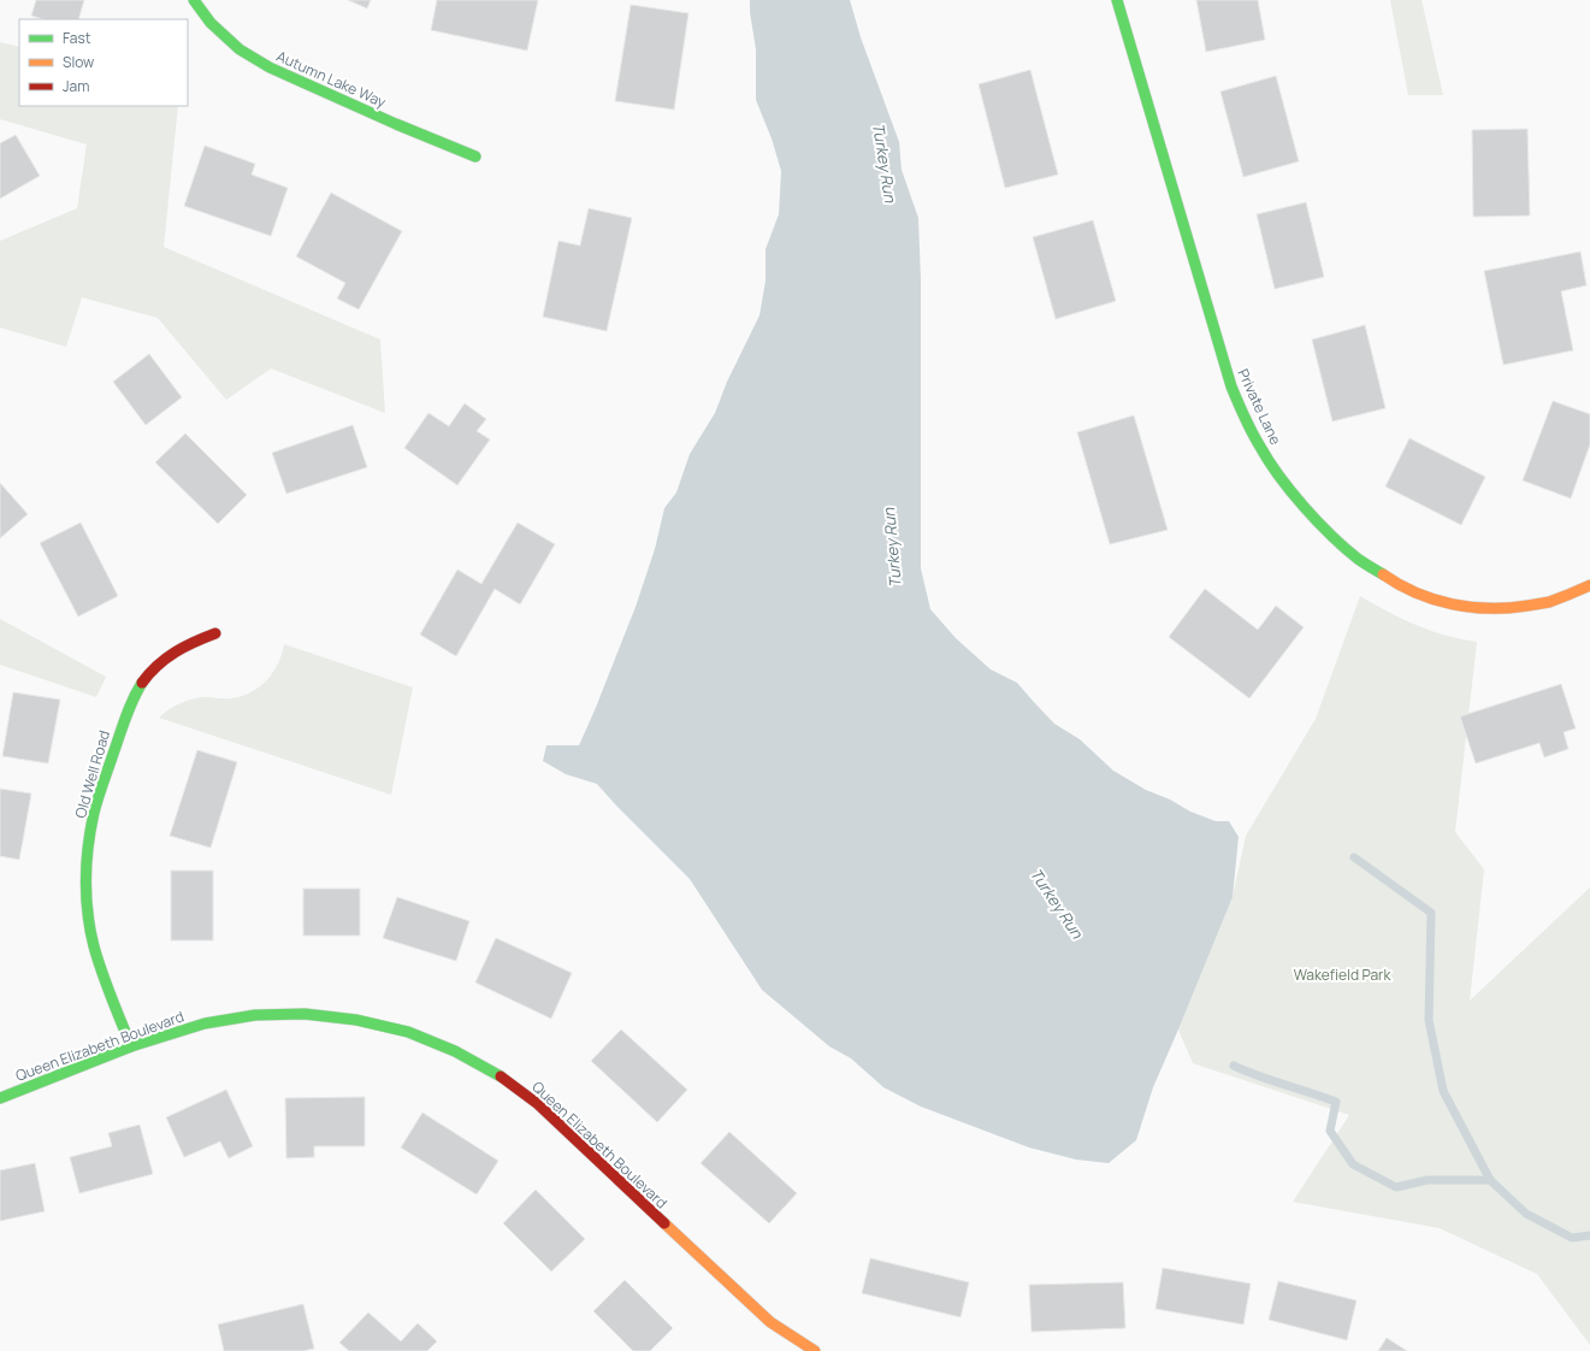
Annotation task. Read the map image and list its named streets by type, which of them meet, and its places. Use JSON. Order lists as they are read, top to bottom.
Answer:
{
  "streets": {
    "street": [
      "Autumn Lake Way",
      "Private Lane",
      "Old Well Road",
      "Queen Elizabeth Boulevard"
    ]
  },
  "crossings": [
    ["Old Well Road", "Queen Elizabeth Boulevard"]
  ],
  "water": ["Turkey Run"],
  "parks": ["Wakefield Park"],
  "legend": ["Fast", "Slow", "Jam"]
}
